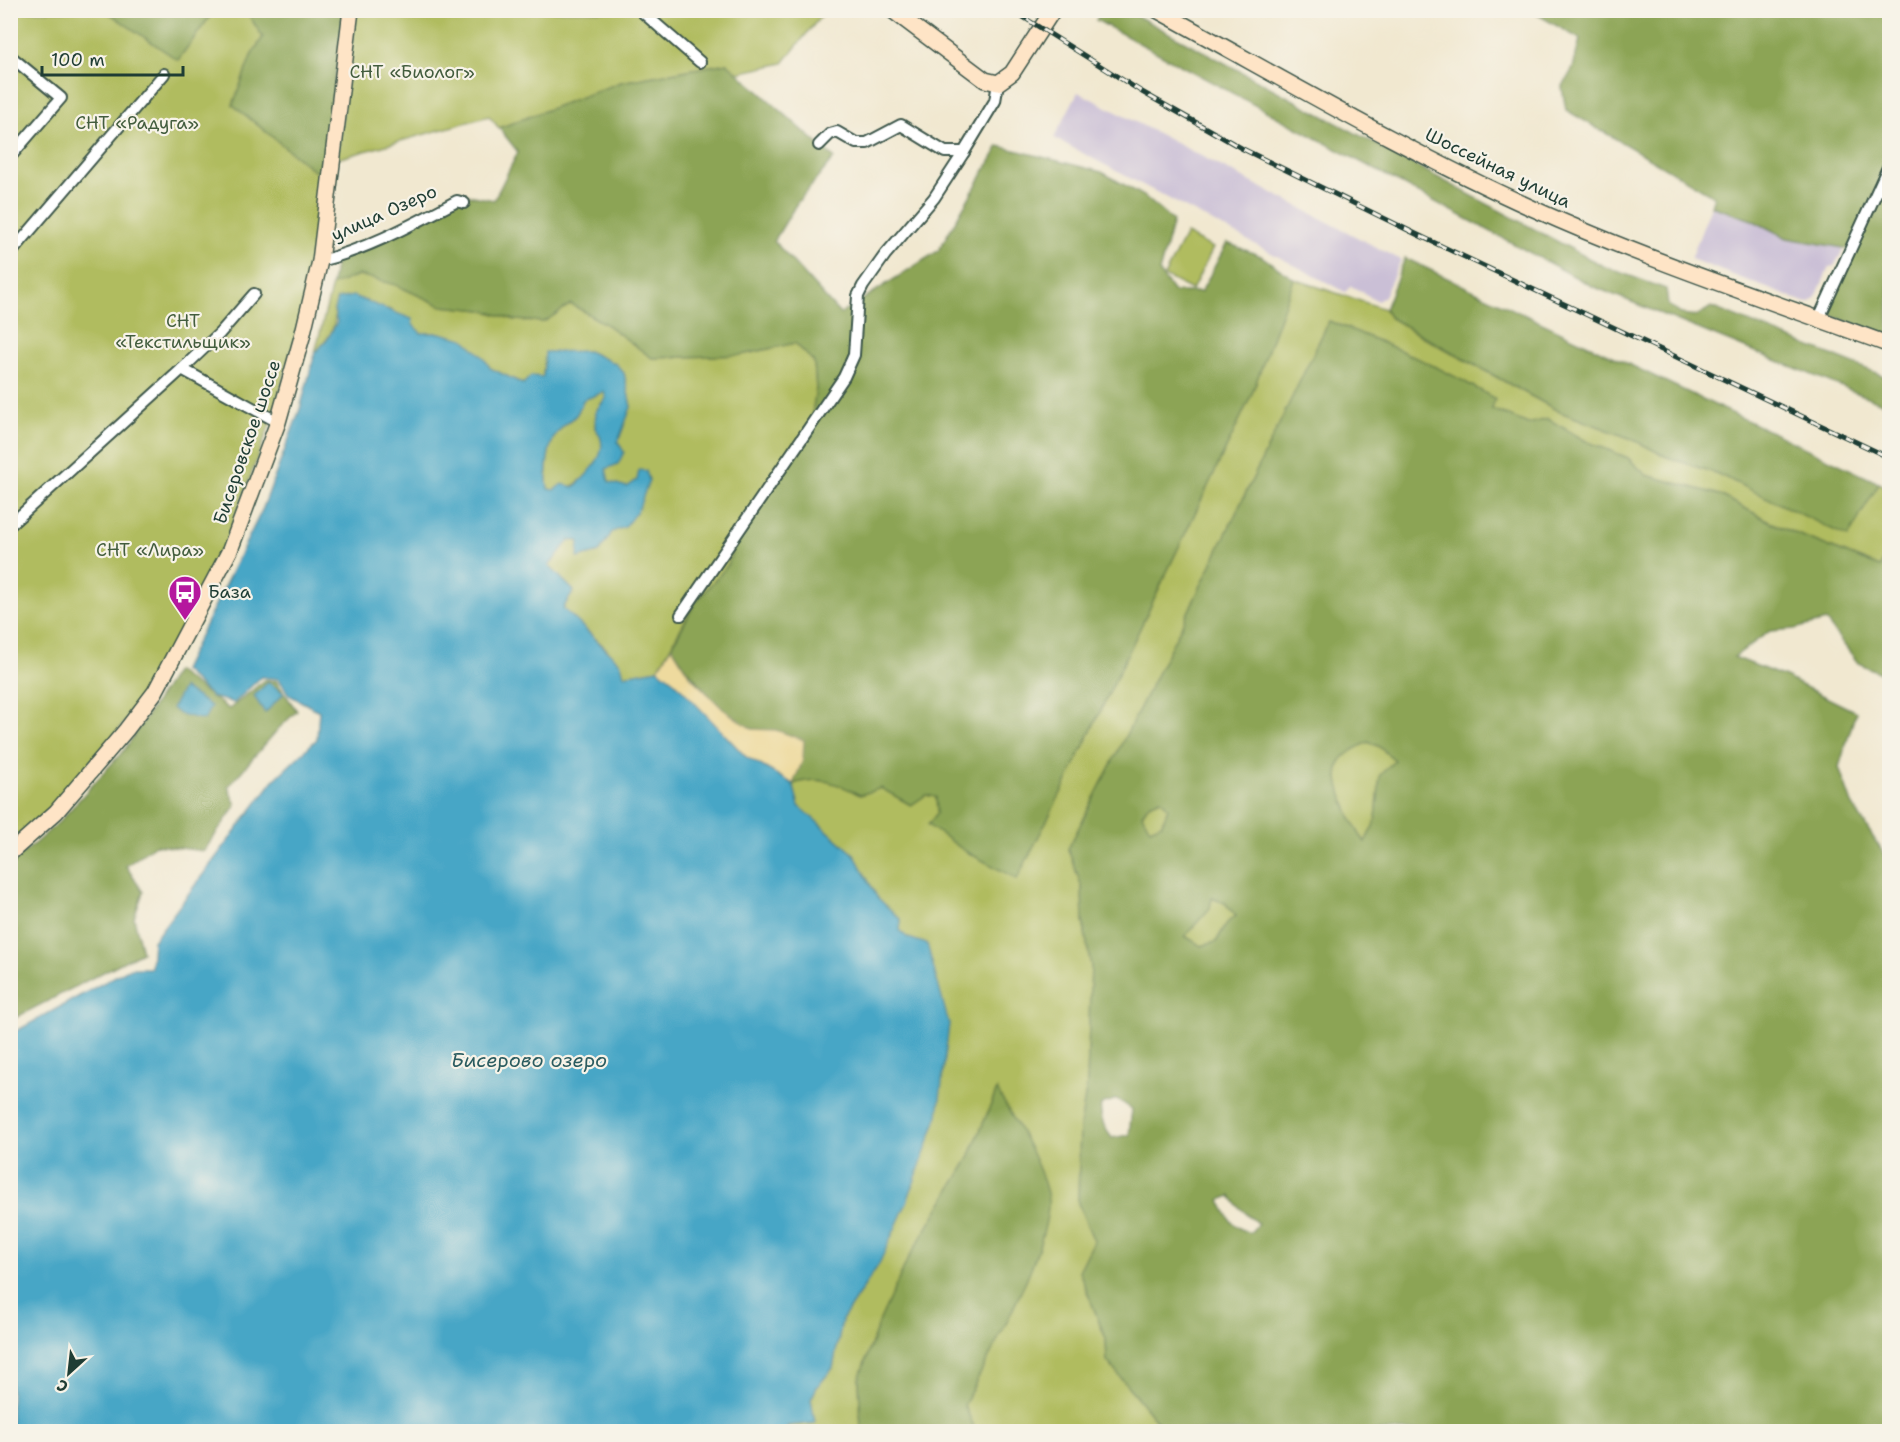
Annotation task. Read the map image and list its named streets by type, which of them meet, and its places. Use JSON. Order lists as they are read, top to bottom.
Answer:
{
  "streets": {
    "main road": ["Шоссейная улица", "Бисеровское шоссе"],
    "street": ["улица Озеро"]
  },
  "crossings": [
    ["улица Озеро", "Бисеровское шоссе"]
  ],
  "water": ["Бисерово озеро"],
  "parks": [
    "СНТ «Биолог»",
    "СНТ «Радуга»",
    "СНТ «Текстильщик»",
    "СНТ «Лира»"
  ],
  "places": {
    "bus stop": ["База"]
  },
  "scale_bar": "100 m",
  "north": "bottom left"
}
